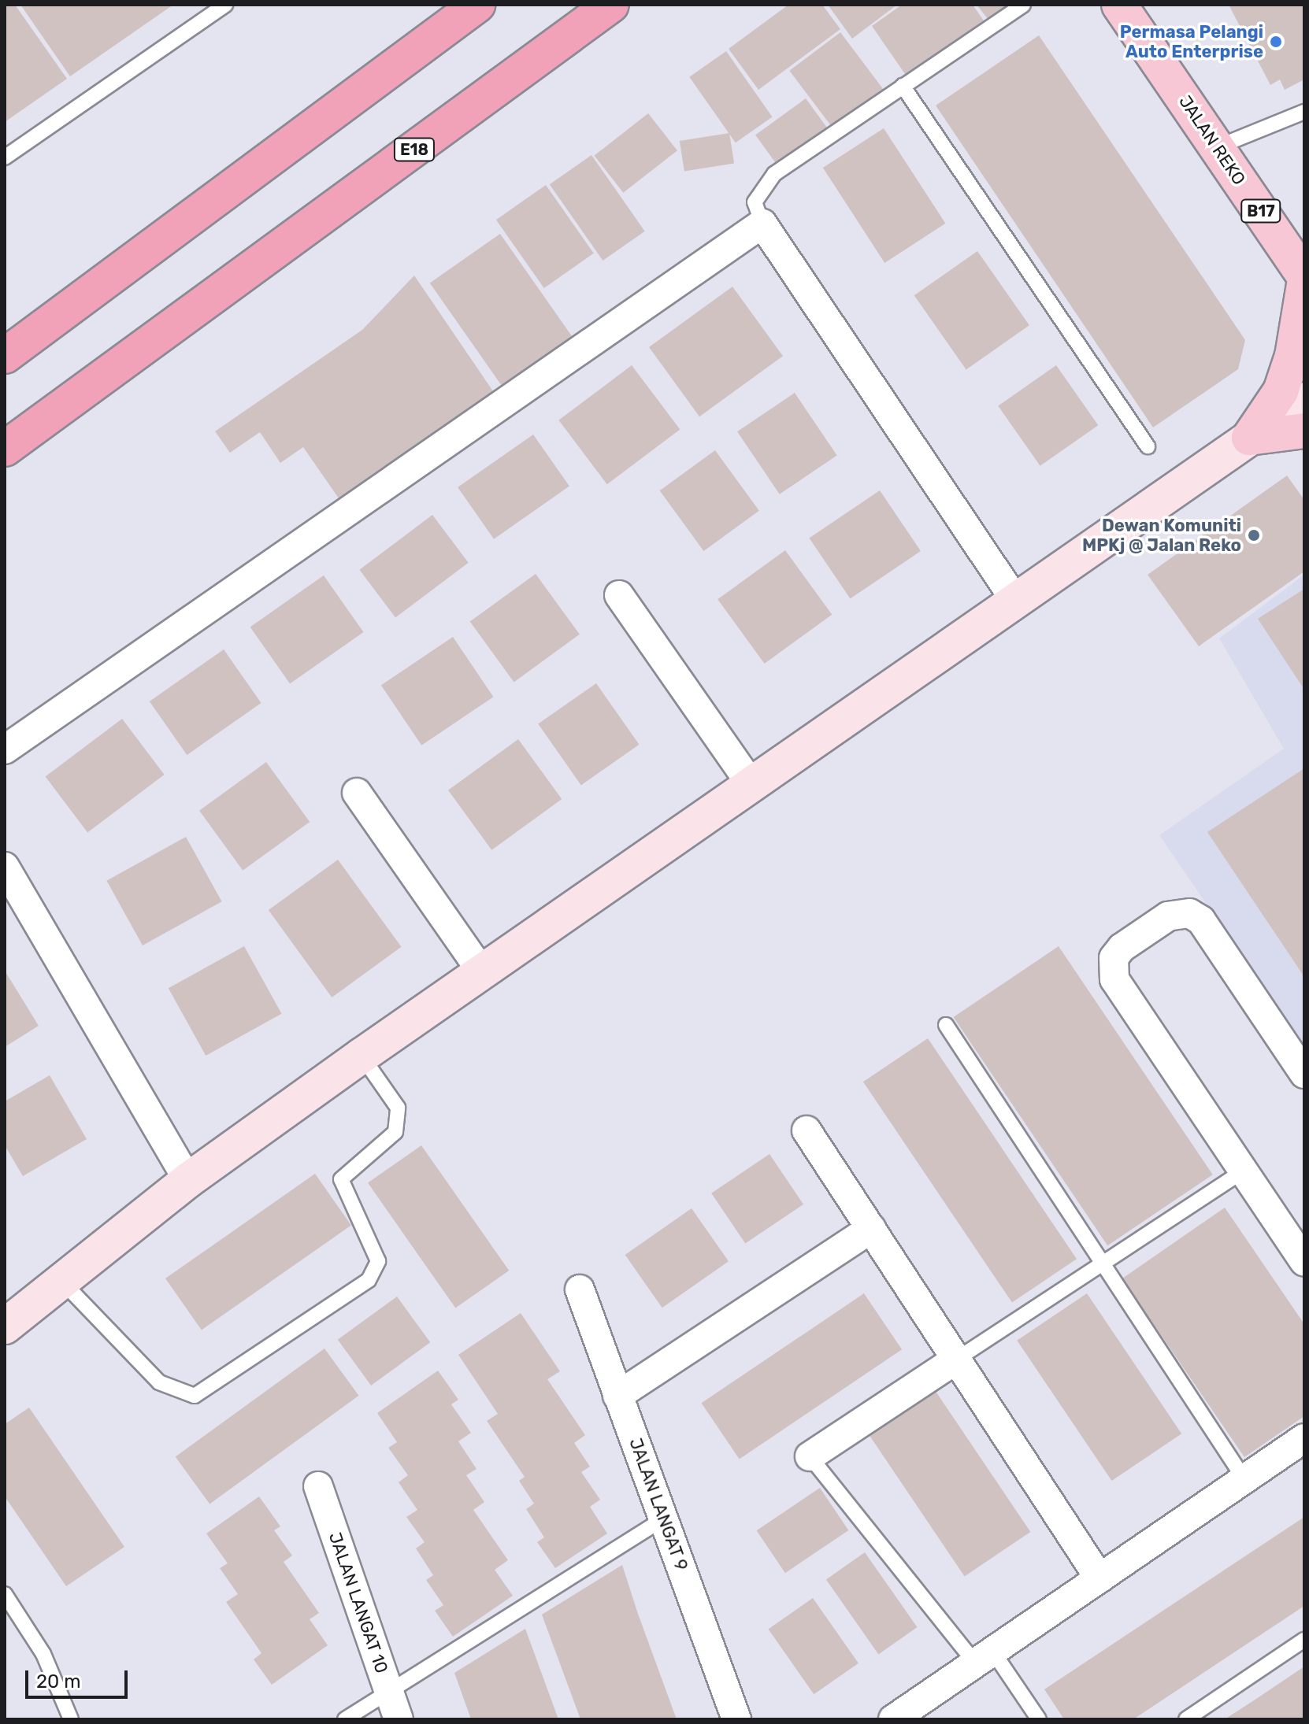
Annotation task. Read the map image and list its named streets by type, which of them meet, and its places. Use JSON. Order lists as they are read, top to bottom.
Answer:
{
  "streets": {
    "highway": ["E18"],
    "main road": ["JALAN REKO", "B17"],
    "street": ["JALAN LANGAT 9", "JALAN LANGAT 10"]
  },
  "places": ["Permasa Pelangi Auto Enterprise", "Dewan Komuniti MPKj @ Jalan Reko"],
  "scale_bar": "20 m"
}
